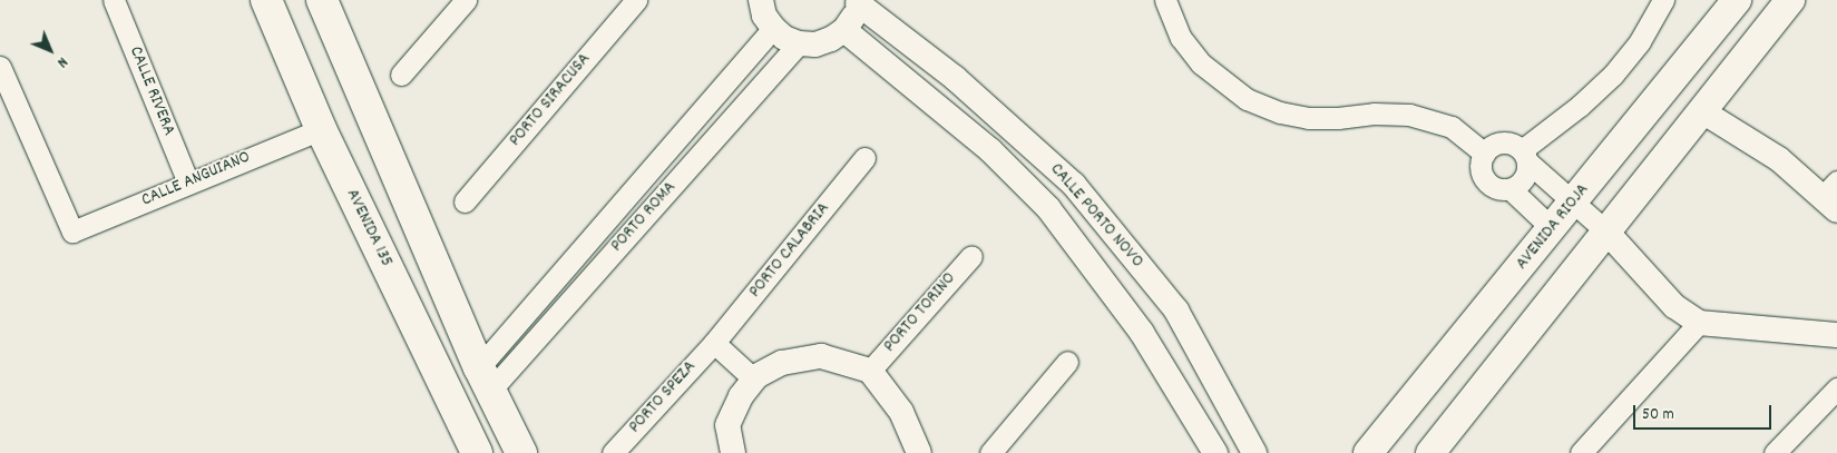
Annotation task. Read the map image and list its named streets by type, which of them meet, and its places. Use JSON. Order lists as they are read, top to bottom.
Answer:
{
  "streets": {
    "main road": ["AVENIDA RIOJA", "AVENIDA 135"],
    "street": [
      "CALLE RIVERA",
      "PORTO SIRACUSA",
      "CALLE ANGUIANO",
      "CALLE PORTO NOVO",
      "PORTO ROMA",
      "PORTO CALABRIA",
      "PORTO TORINO",
      "PORTO SPEZA"
    ]
  },
  "crossings": [
    ["CALLE RIVERA", "CALLE ANGUIANO"],
    ["CALLE ANGUIANO", "AVENIDA 135"],
    ["PORTO CALABRIA", "PORTO SPEZA"]
  ],
  "scale_bar": "50 m",
  "north": "bottom right"
}
